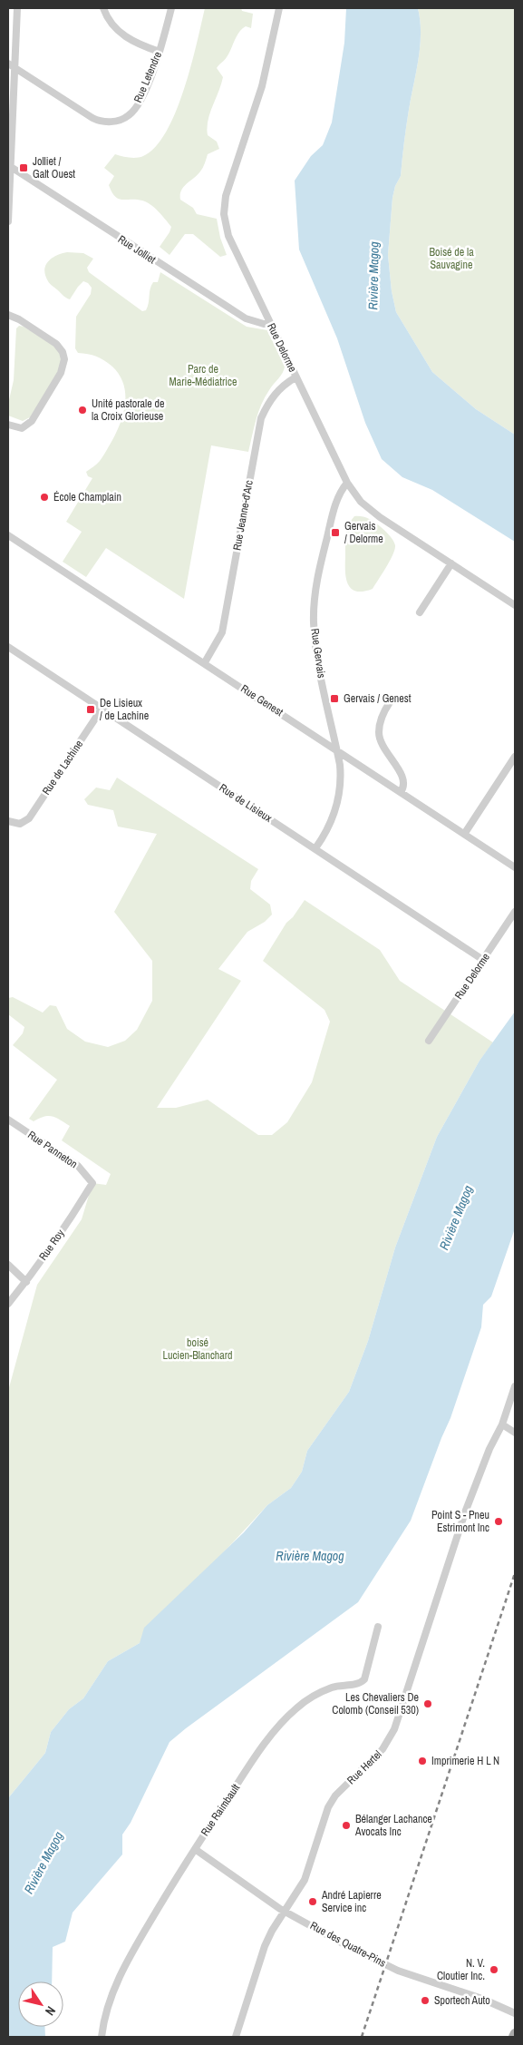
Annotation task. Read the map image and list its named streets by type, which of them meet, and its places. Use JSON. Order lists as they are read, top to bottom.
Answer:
{
  "streets": {
    "street": [
      "Rue Letendre",
      "Rue Jolliet",
      "Rue Delorme",
      "Rue Jeanne-d'Arc",
      "Rue Gervais",
      "Rue Genest",
      "Rue de Lachine",
      "Rue de Lisieux",
      "Rue Panneton",
      "Rue Roy",
      "Rue Hertel",
      "Rue Raimbault",
      "Rue des Quatre-Pins"
    ]
  },
  "crossings": [
    ["Rue Jolliet", "Rue Delorme"],
    ["Rue Delorme", "Rue Jeanne-d'Arc"],
    ["Rue Delorme", "Rue Gervais"],
    ["Rue Delorme", "Rue de Lisieux"],
    ["Rue Jeanne-d'Arc", "Rue Genest"],
    ["Rue Gervais", "Rue Genest"],
    ["Rue Gervais", "Rue de Lisieux"],
    ["Rue de Lachine", "Rue de Lisieux"],
    ["Rue Panneton", "Rue Roy"],
    ["Rue Hertel", "Rue des Quatre-Pins"],
    ["Rue Raimbault", "Rue des Quatre-Pins"]
  ],
  "water": ["Rivière Magog"],
  "parks": ["Boisé de la Sauvagine", "Parc de Marie-Médiatrice", "boisé Lucien-Blanchard"],
  "places": {
    "transit": [
      "Jolliet / Galt Ouest",
      "Gervais / Delorme",
      "Gervais / Genest",
      "De Lisieux / de Lachine"
    ],
    "other": [
      "Unité pastorale de la Croix Glorieuse",
      "École Champlain",
      "Point S - Pneu Estrimont Inc",
      "Les Chevaliers De Colomb (Conseil 530)",
      "Imprimerie H L N",
      "Bélanger Lachance Avocats Inc",
      "André Lapierre Service inc",
      "N. V. Cloutier Inc.",
      "Sportech Auto"
    ]
  },
  "north": "bottom right"
}
